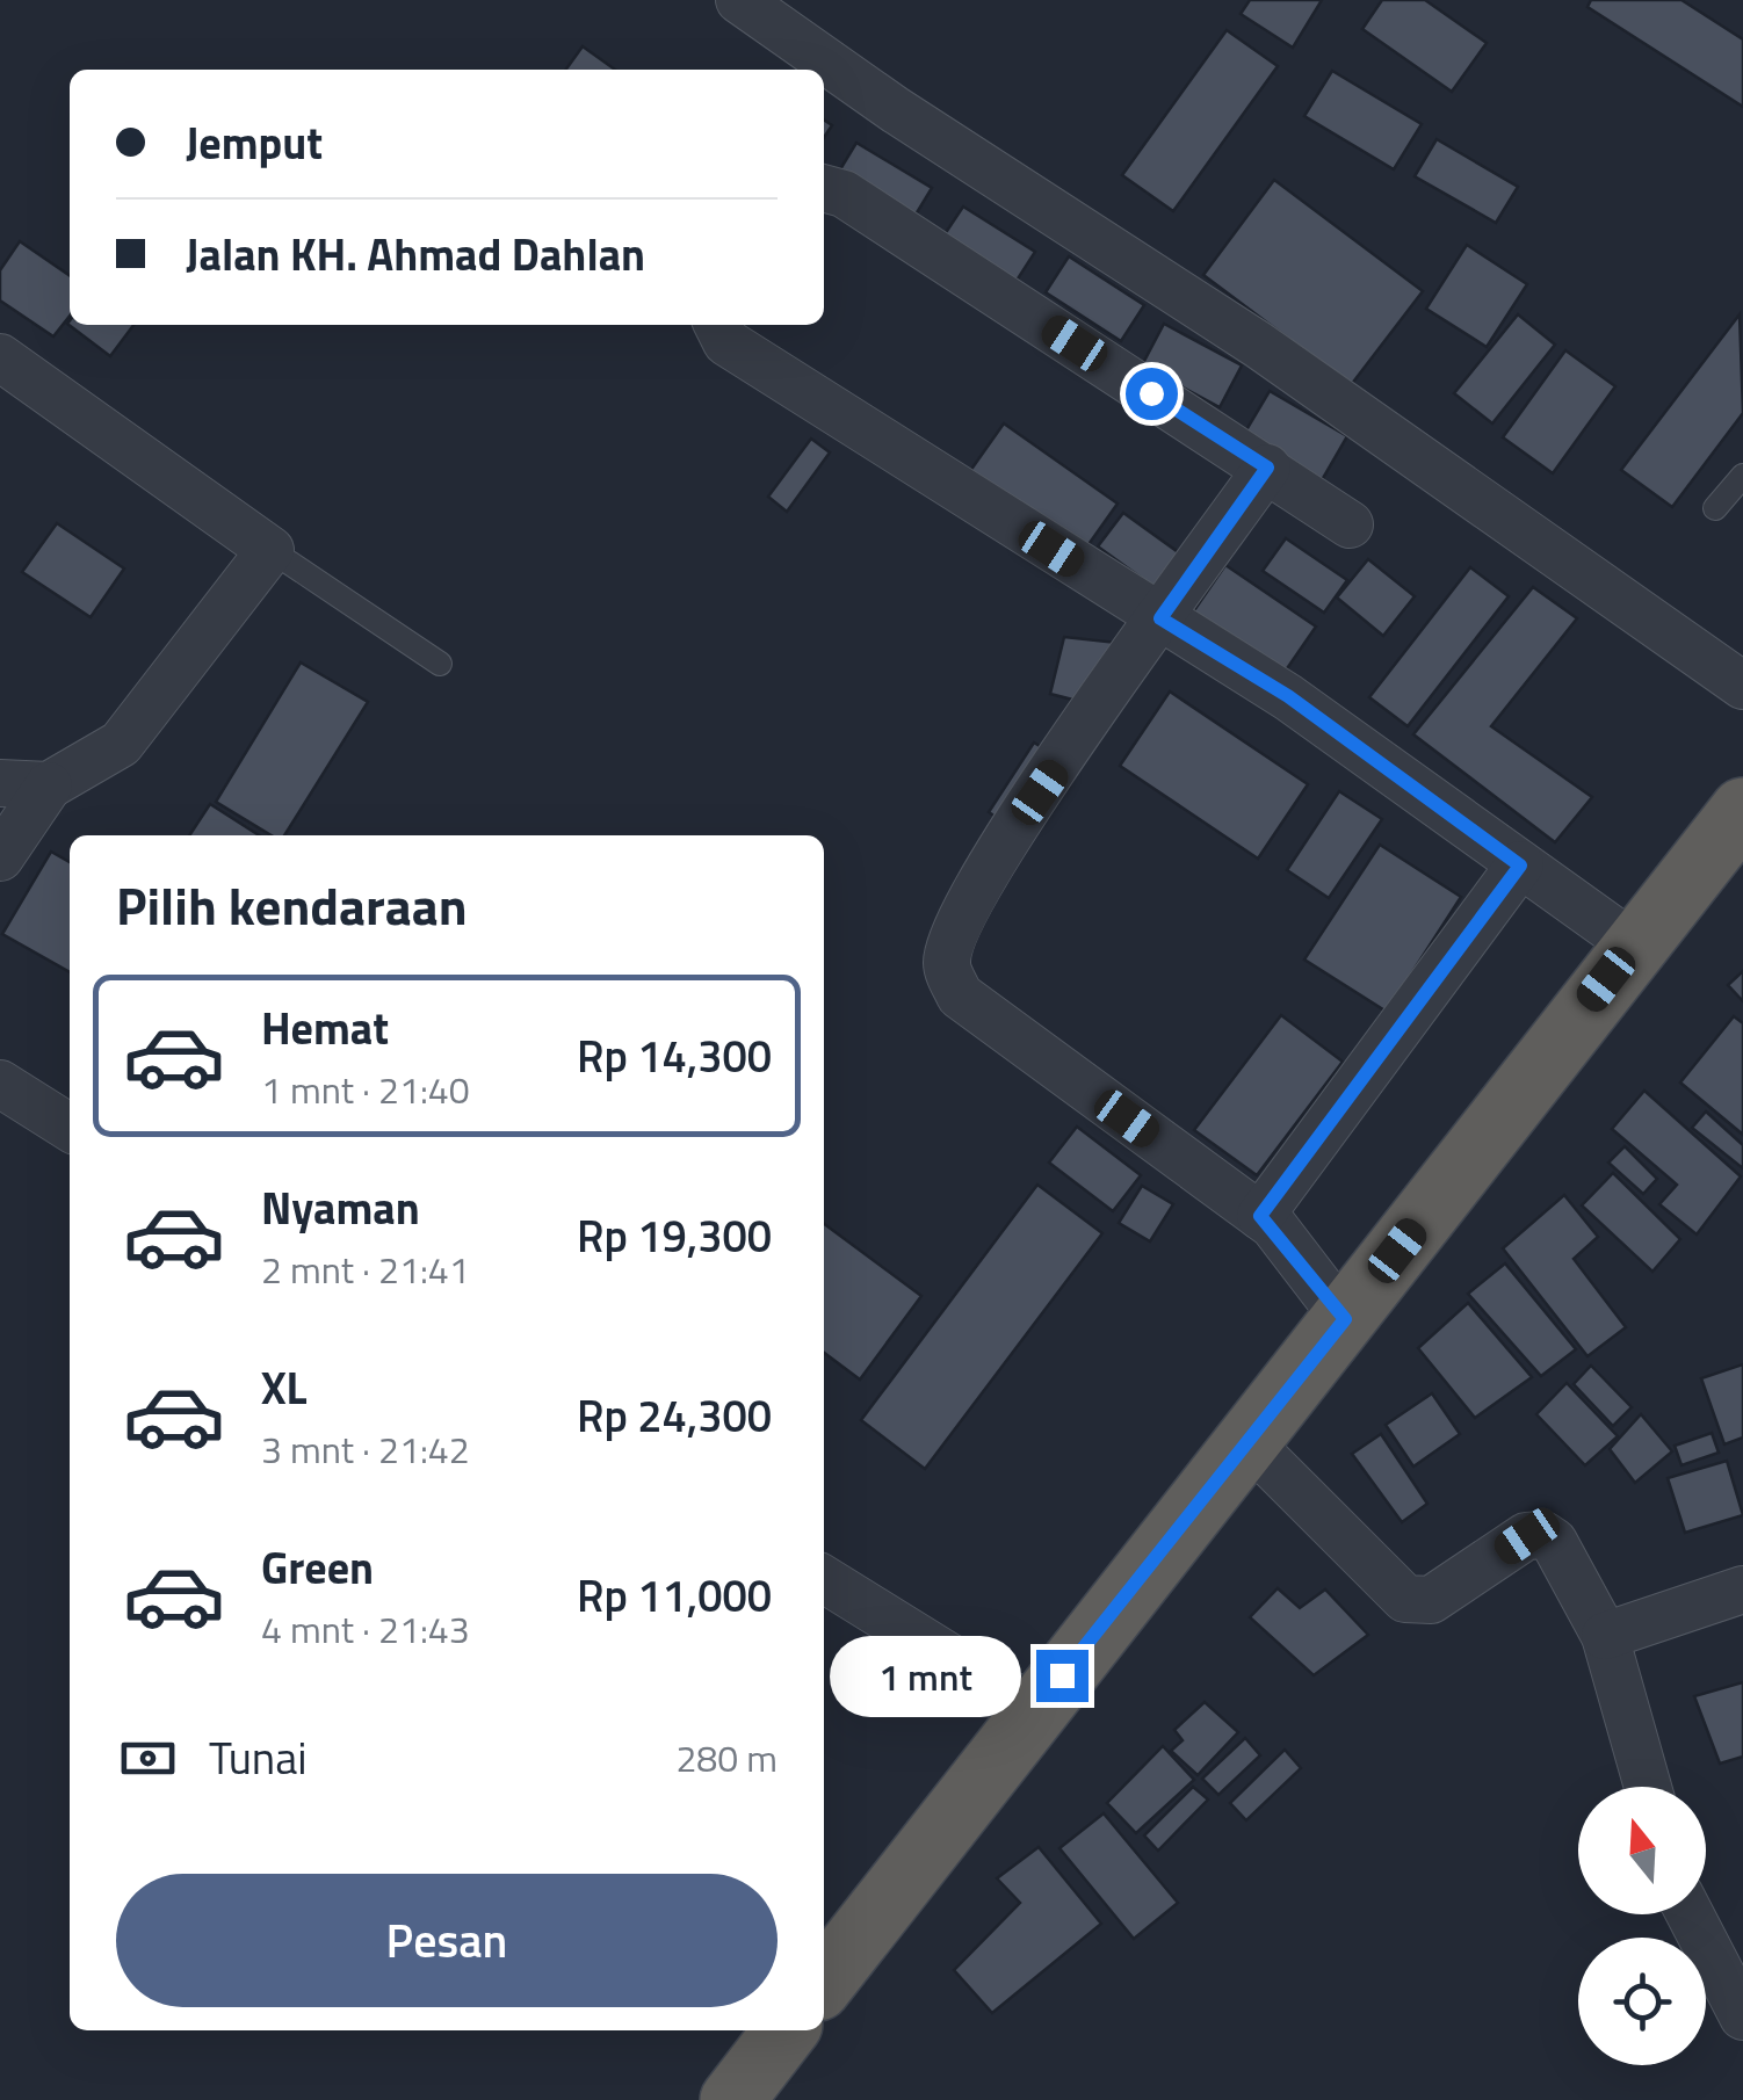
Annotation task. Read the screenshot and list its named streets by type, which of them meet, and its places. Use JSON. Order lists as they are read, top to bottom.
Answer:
{
  "north": "top",
  "page": {
    "banner": ["Jemput", "Jalan KH. Ahmad Dahlan"],
    "heading": "Pilih kendaraan",
    "list": [
      {
        "name": "Hemat",
        "note": "1 mnt · 21:40",
        "value": "Rp 14,300"
      },
      {
        "name": "Nyaman",
        "note": "2 mnt · 21:41",
        "value": "Rp 19,300"
      },
      {
        "name": "XL",
        "note": "3 mnt · 21:42",
        "value": "Rp 24,300"
      },
      {
        "name": "Green",
        "note": "4 mnt · 21:43",
        "value": "Rp 11,000"
      }
    ],
    "bubble": "1 mnt",
    "pay": ["Tunai", "280 m"],
    "buttons": "Pesan"
  }
}
